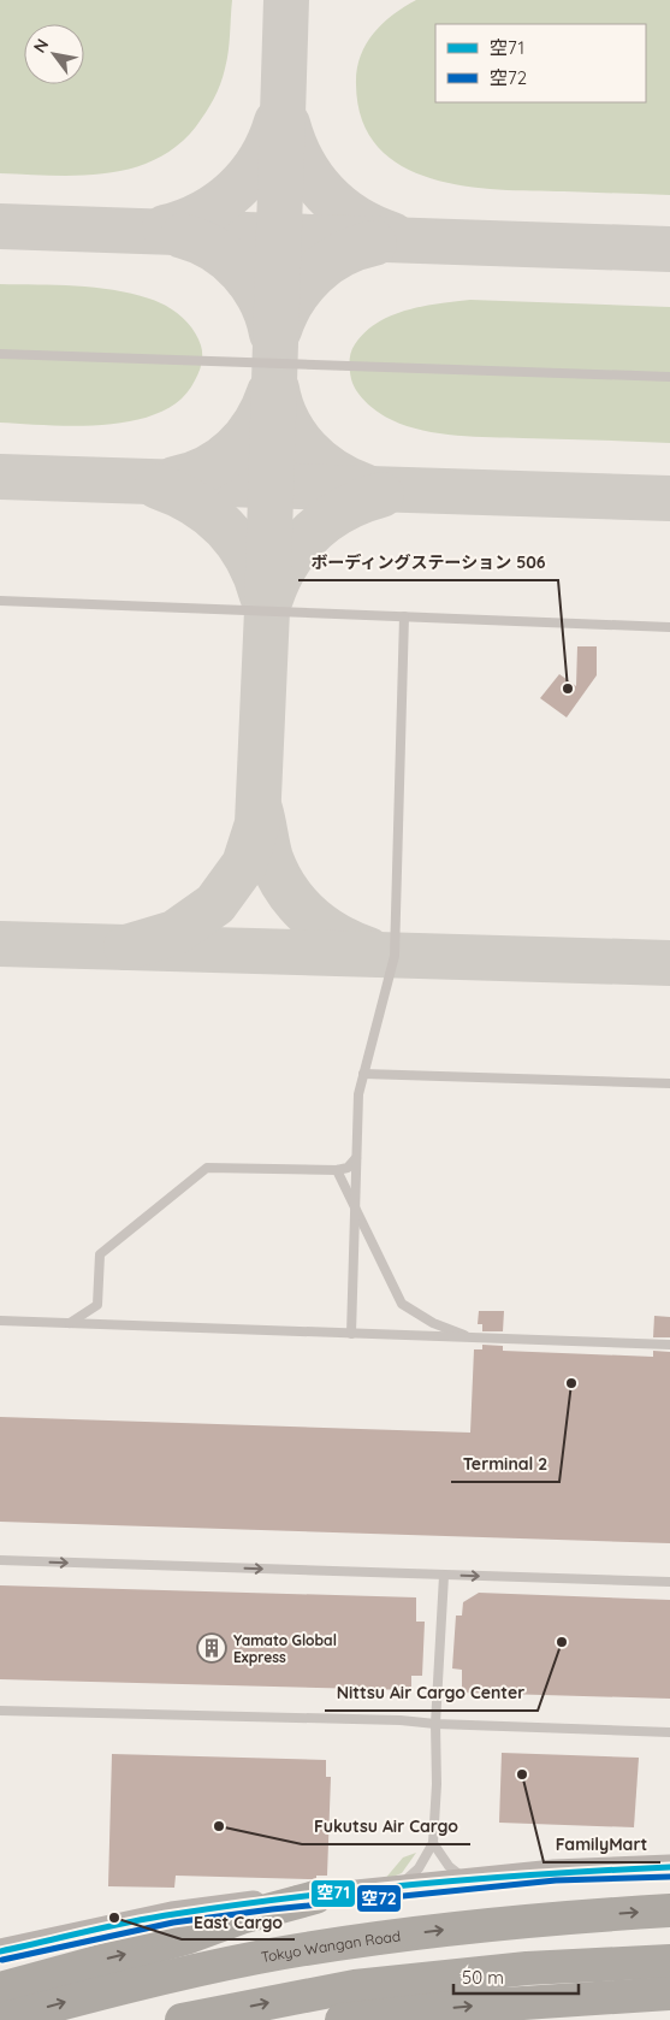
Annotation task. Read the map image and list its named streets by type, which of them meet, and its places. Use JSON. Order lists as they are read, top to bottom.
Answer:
{
  "streets": {
    "highway": ["Tokyo Wangan Road"]
  },
  "places": {
    "other": [
      "ボーディングステーション 506",
      "Terminal 2",
      "Nittsu Air Cargo Center",
      "FamilyMart",
      "Fukutsu Air Cargo",
      "East Cargo"
    ],
    "building": ["Yamato Global Express"]
  },
  "lines": ["transit line 空71", "transit line 空72"],
  "legend": ["空71", "空72"],
  "scale_bar": "50 m",
  "north": "top left"
}
